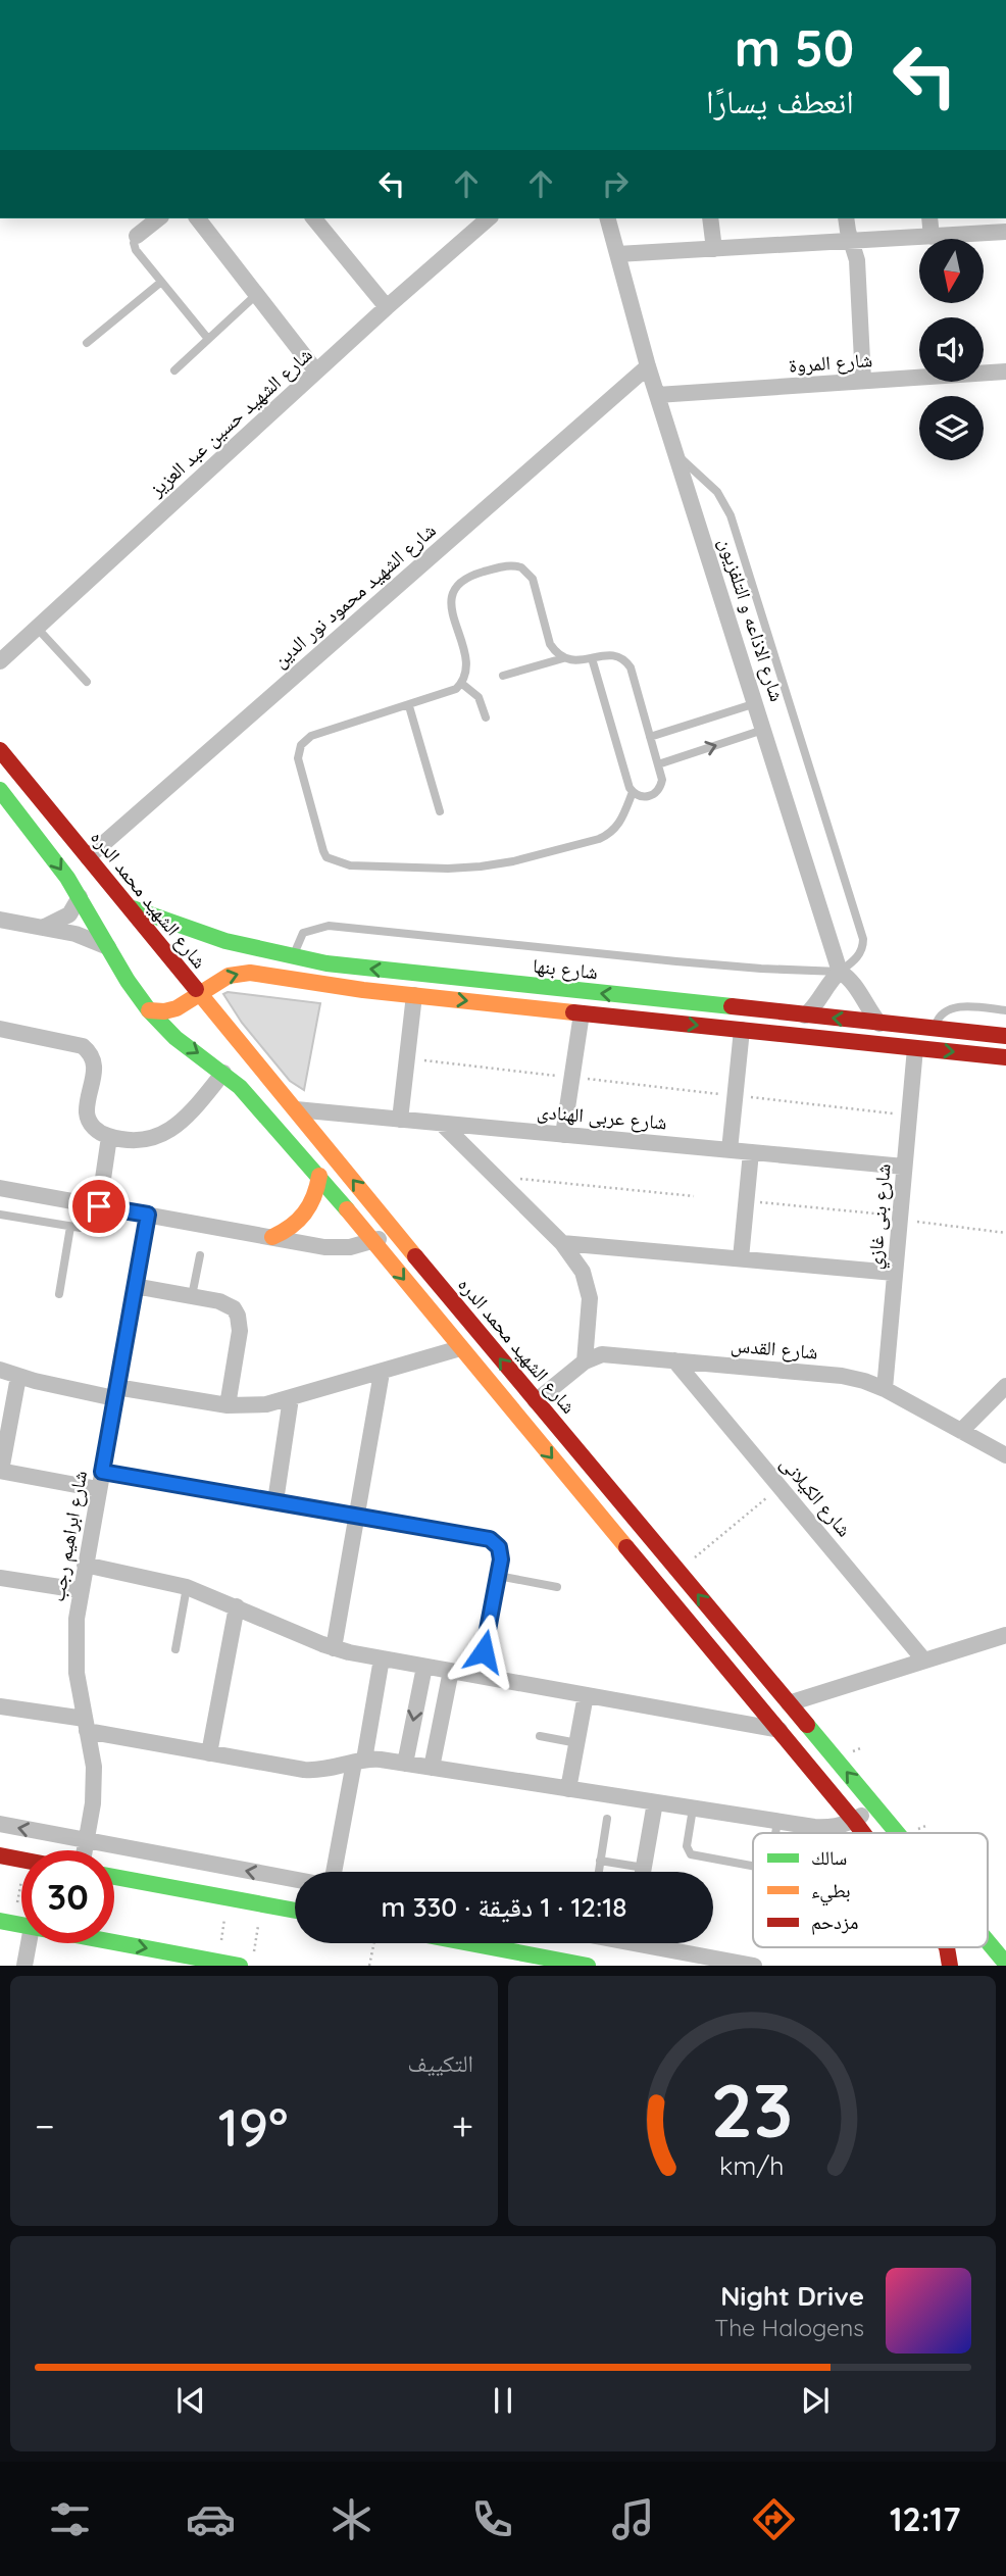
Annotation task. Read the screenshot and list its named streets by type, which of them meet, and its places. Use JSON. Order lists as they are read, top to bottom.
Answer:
{
  "streets": {
    "main road": ["شارع الشهيد محمد الدره", "شارع بنها"],
    "street": [
      "شارع المروة",
      "شارع الشهيد حسين عبد العزيز",
      "شارع الشهيد محمود نور الدين",
      "شارع الاذاعه و التلفزيون",
      "شارع عربى الهنادى",
      "شارع بنى غازي",
      "شارع القدس",
      "شارع الكيلانى",
      "شارع ابراهيم رجب"
    ]
  },
  "crossings": [
    ["شارع المروة", "شارع الاذاعه و التلفزيون"],
    ["شارع الشهيد محمود نور الدين", "شارع الاذاعه و التلفزيون"],
    ["شارع الشهيد محمود نور الدين", "شارع الشهيد محمد الدره"],
    ["شارع الاذاعه و التلفزيون", "شارع بنها"],
    ["شارع الشهيد محمد الدره", "شارع بنها"],
    ["شارع الشهيد محمد الدره", "شارع عربى الهنادى"],
    ["شارع الشهيد محمد الدره", "شارع القدس"],
    ["شارع عربى الهنادى", "شارع بنى غازي"],
    ["شارع بنى غازي", "شارع القدس"],
    ["شارع القدس", "شارع الكيلانى"]
  ],
  "legend": ["سالك", "بطيء", "مزدحم"],
  "north": "bottom",
  "page": {
    "turn": ["50 m", "انعطف يسارًا"],
    "limit": "30",
    "trip": "12:18 · 1 دقيقة · 330 m",
    "tile": "التكييف",
    "heat": ["−", "19°", "+"],
    "song": ["Night Drive", "The Halogens"],
    "tabs": "12:17",
    "gauge": ["23", "km/h"]
  }
}
